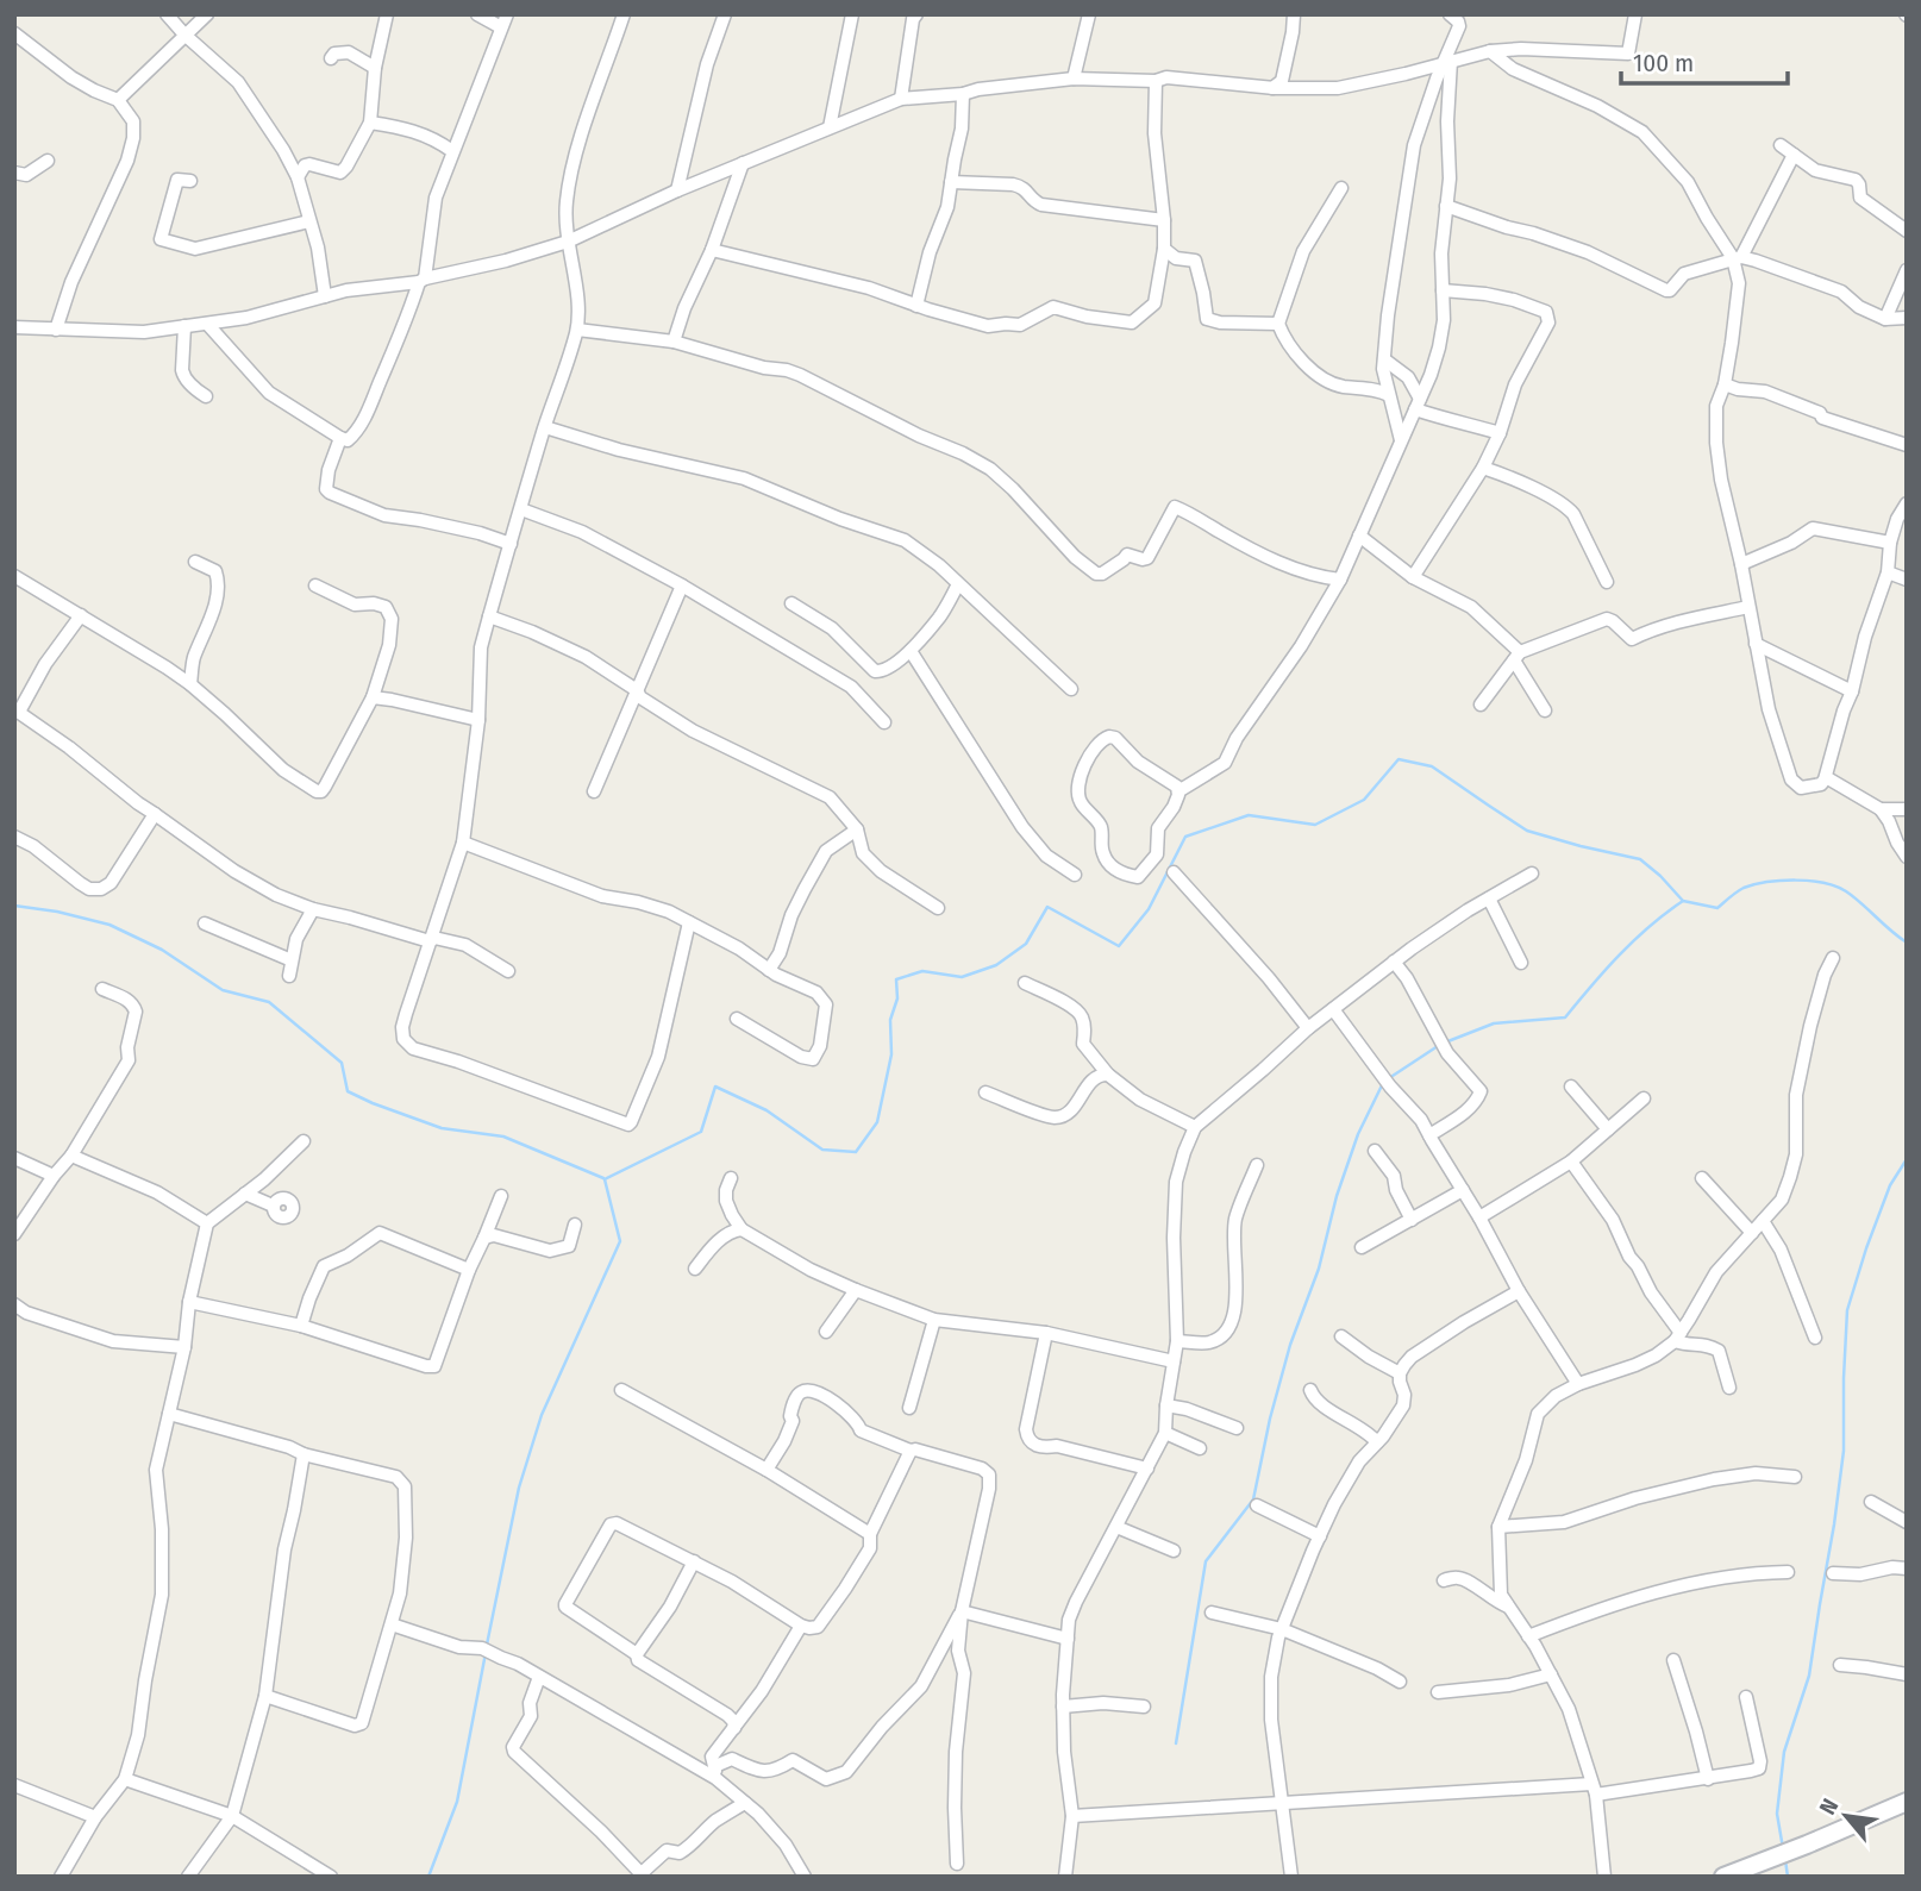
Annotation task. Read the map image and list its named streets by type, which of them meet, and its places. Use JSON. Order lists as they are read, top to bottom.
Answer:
{
  "scale_bar": "100 m",
  "north": "top left"
}
